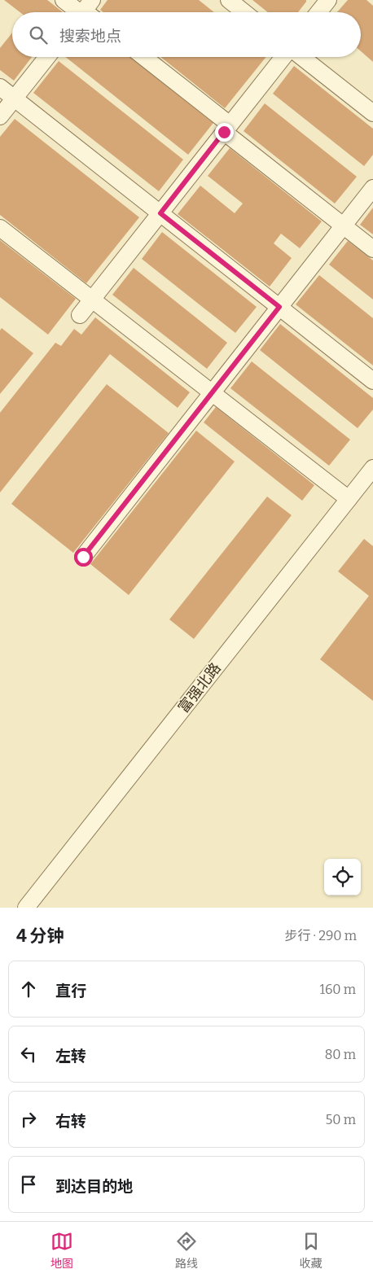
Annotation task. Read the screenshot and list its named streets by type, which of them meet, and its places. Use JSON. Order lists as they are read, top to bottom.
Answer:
{
  "streets": {
    "street": ["富强北路"]
  },
  "page": {
    "search": "搜索地点",
    "heading": ["4 分钟", "步行 · 290 m"],
    "list": [
      ["直行", "160 m"],
      ["左转", "80 m"],
      ["右转", "50 m"],
      "到达目的地"
    ],
    "nav": ["地图", "路线", "收藏"]
  }
}
